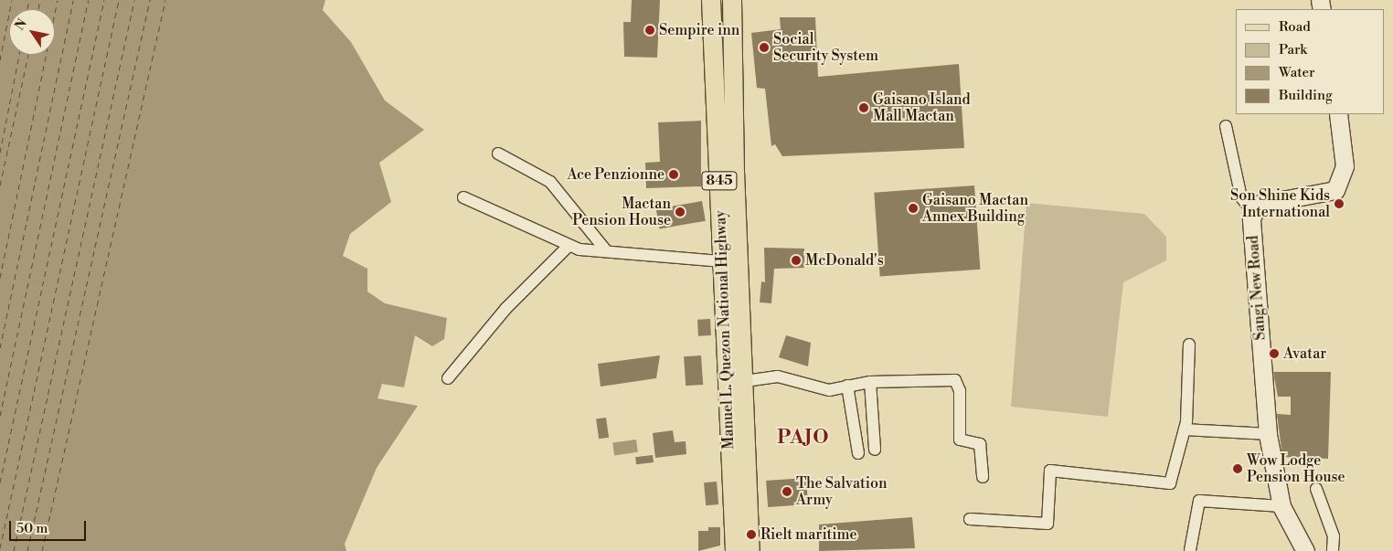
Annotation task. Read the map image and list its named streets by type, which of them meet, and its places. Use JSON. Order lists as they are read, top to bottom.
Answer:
{
  "streets": {
    "main road": ["845", "Manuel L. Quezon National Highway"],
    "street": ["Sangi New Road"]
  },
  "districts": ["PAJO"],
  "places": [
    "Sempire inn",
    "Social Security System",
    "Gaisano Island Mall Mactan",
    "Ace Penzionne",
    "Son Shine Kids International",
    "Gaisano Mactan Annex Building",
    "Mactan Pension House",
    "McDonald's",
    "Avatar",
    "Wow Lodge Pension House",
    "The Salvation Army",
    "Rielt maritime"
  ],
  "legend": [
    "Road",
    "Park",
    "Water",
    "Building"
  ],
  "scale_bar": "50 m",
  "north": "top left"
}
